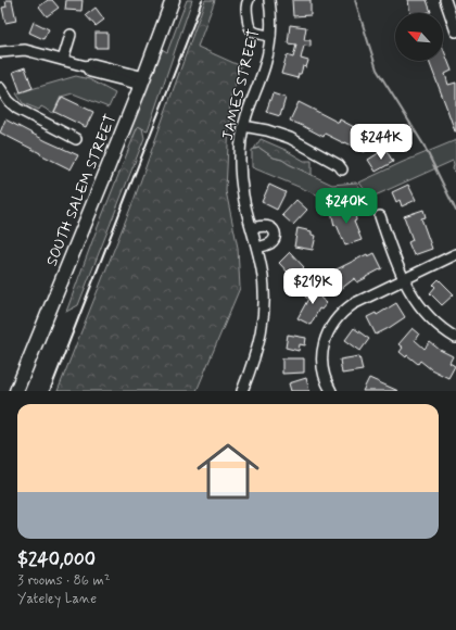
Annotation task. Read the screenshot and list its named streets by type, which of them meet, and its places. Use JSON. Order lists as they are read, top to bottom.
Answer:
{
  "streets": {
    "main road": ["SOUTH SALEM STREET"],
    "street": ["JAMES STREET"]
  },
  "north": "top left",
  "page": {
    "price": ["$244K", "$240K", "$219K"],
    "list": [
      {
        "name": "$240,000",
        "note": "3 rooms · 86 m² · Yateley Lane"
      }
    ]
  }
}
